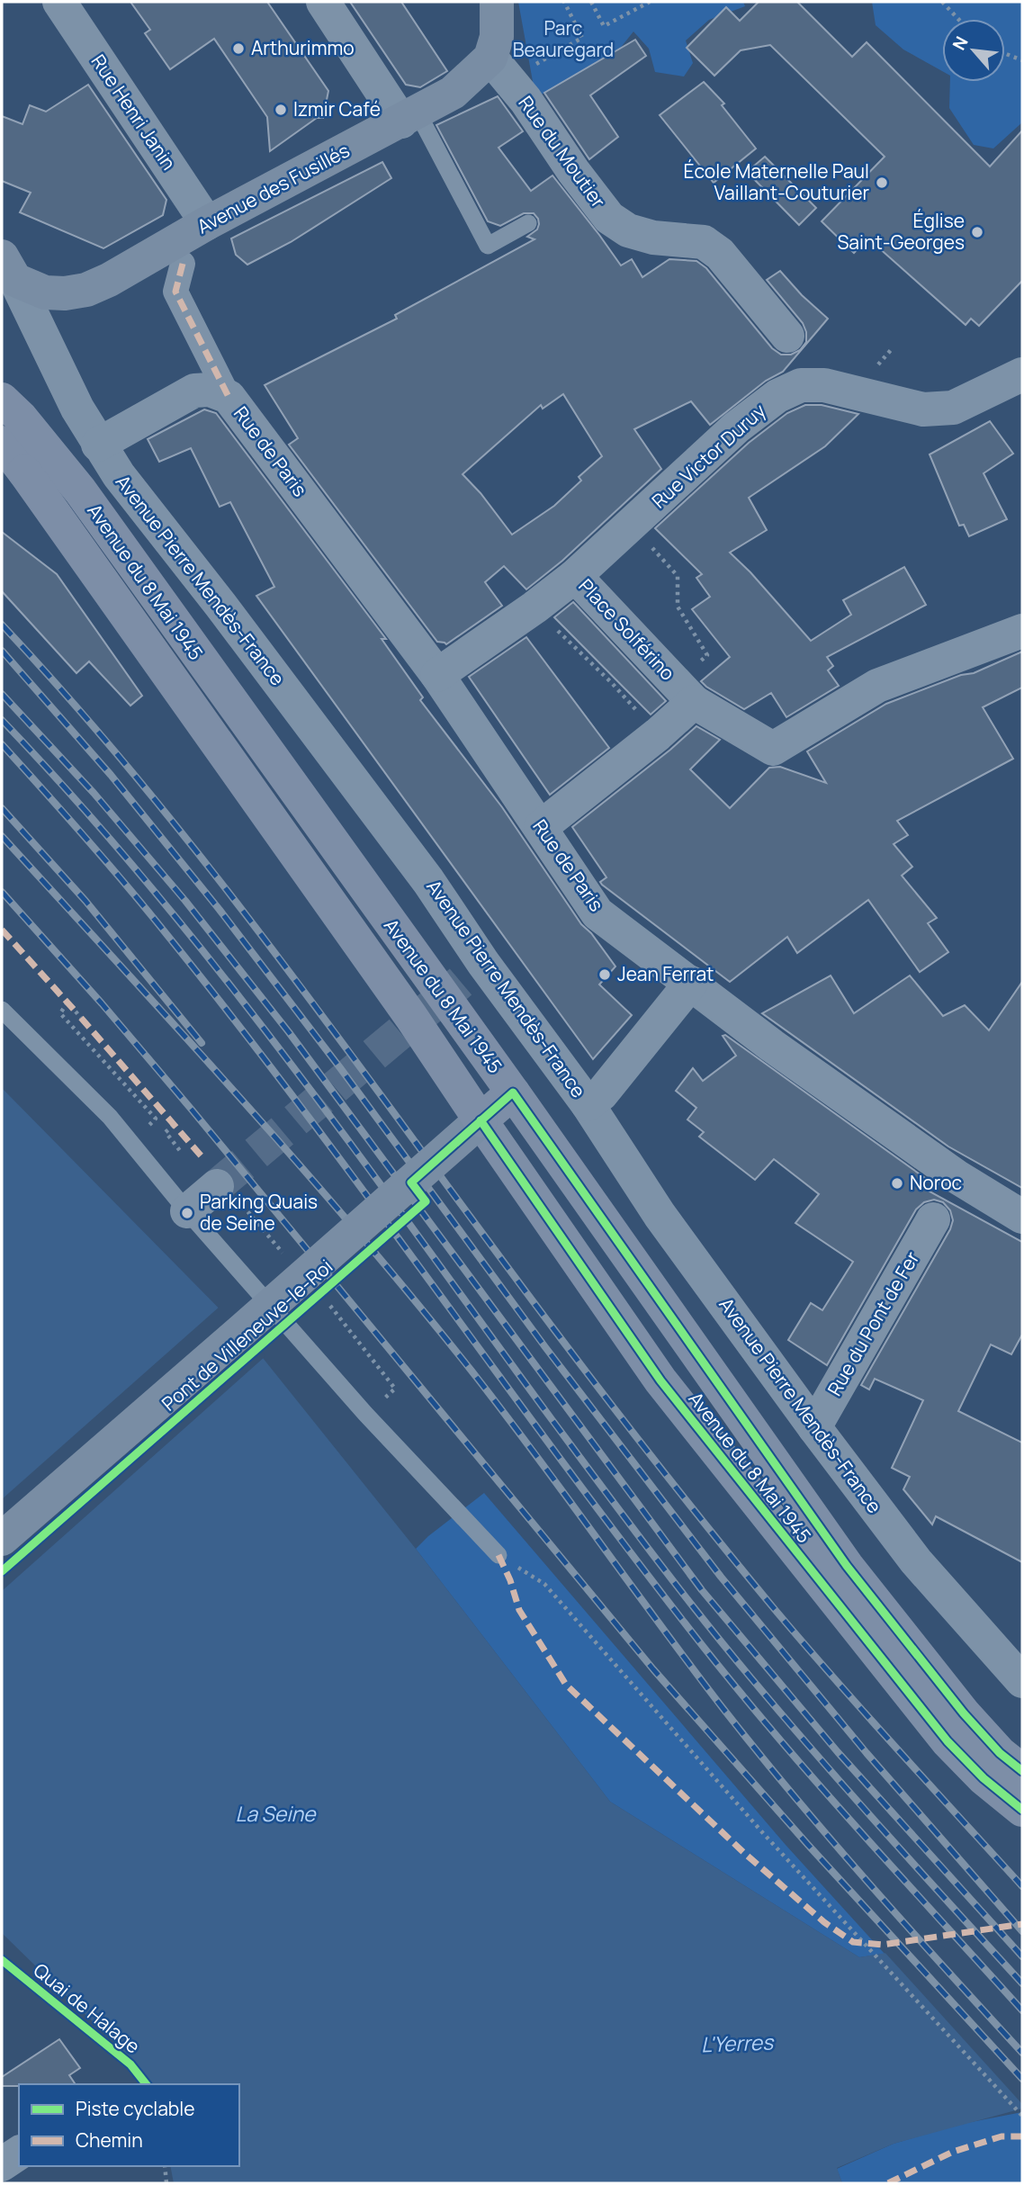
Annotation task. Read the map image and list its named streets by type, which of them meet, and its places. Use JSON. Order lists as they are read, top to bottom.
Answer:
{
  "streets": {
    "main road": ["Avenue des Fusillés", "Avenue du 8 Mai 1945", "Pont de Villeneuve-le-Roi"],
    "street": [
      "Rue Henri Janin",
      "Rue du Moutier",
      "Rue de Paris",
      "Rue Victor Duruy",
      "Avenue Pierre Mendès-France",
      "Place Solférino",
      "Rue du Pont de Fer"
    ],
    "cycle path": ["Quai de Halage"]
  },
  "crossings": [
    ["Rue Henri Janin", "Avenue des Fusillés"],
    ["Rue du Moutier", "Avenue des Fusillés"],
    ["Avenue des Fusillés", "Avenue Pierre Mendès-France"],
    ["Rue de Paris", "Rue Victor Duruy"],
    ["Rue de Paris", "Avenue Pierre Mendès-France"],
    ["Rue Victor Duruy", "Place Solférino"],
    ["Avenue Pierre Mendès-France", "Rue du Pont de Fer"],
    ["Avenue du 8 Mai 1945", "Pont de Villeneuve-le-Roi"]
  ],
  "water": ["La Seine", "L'Yerres"],
  "parks": ["Parc Beauregard"],
  "places": [
    "Arthurimmo",
    "Izmir Café",
    "École Maternelle Paul Vaillant-Couturier",
    "Église Saint-Georges",
    "Jean Ferrat",
    "Noroc",
    "Parking Quais de Seine"
  ],
  "legend": ["Piste cyclable", "Chemin"],
  "north": "top left"
}
